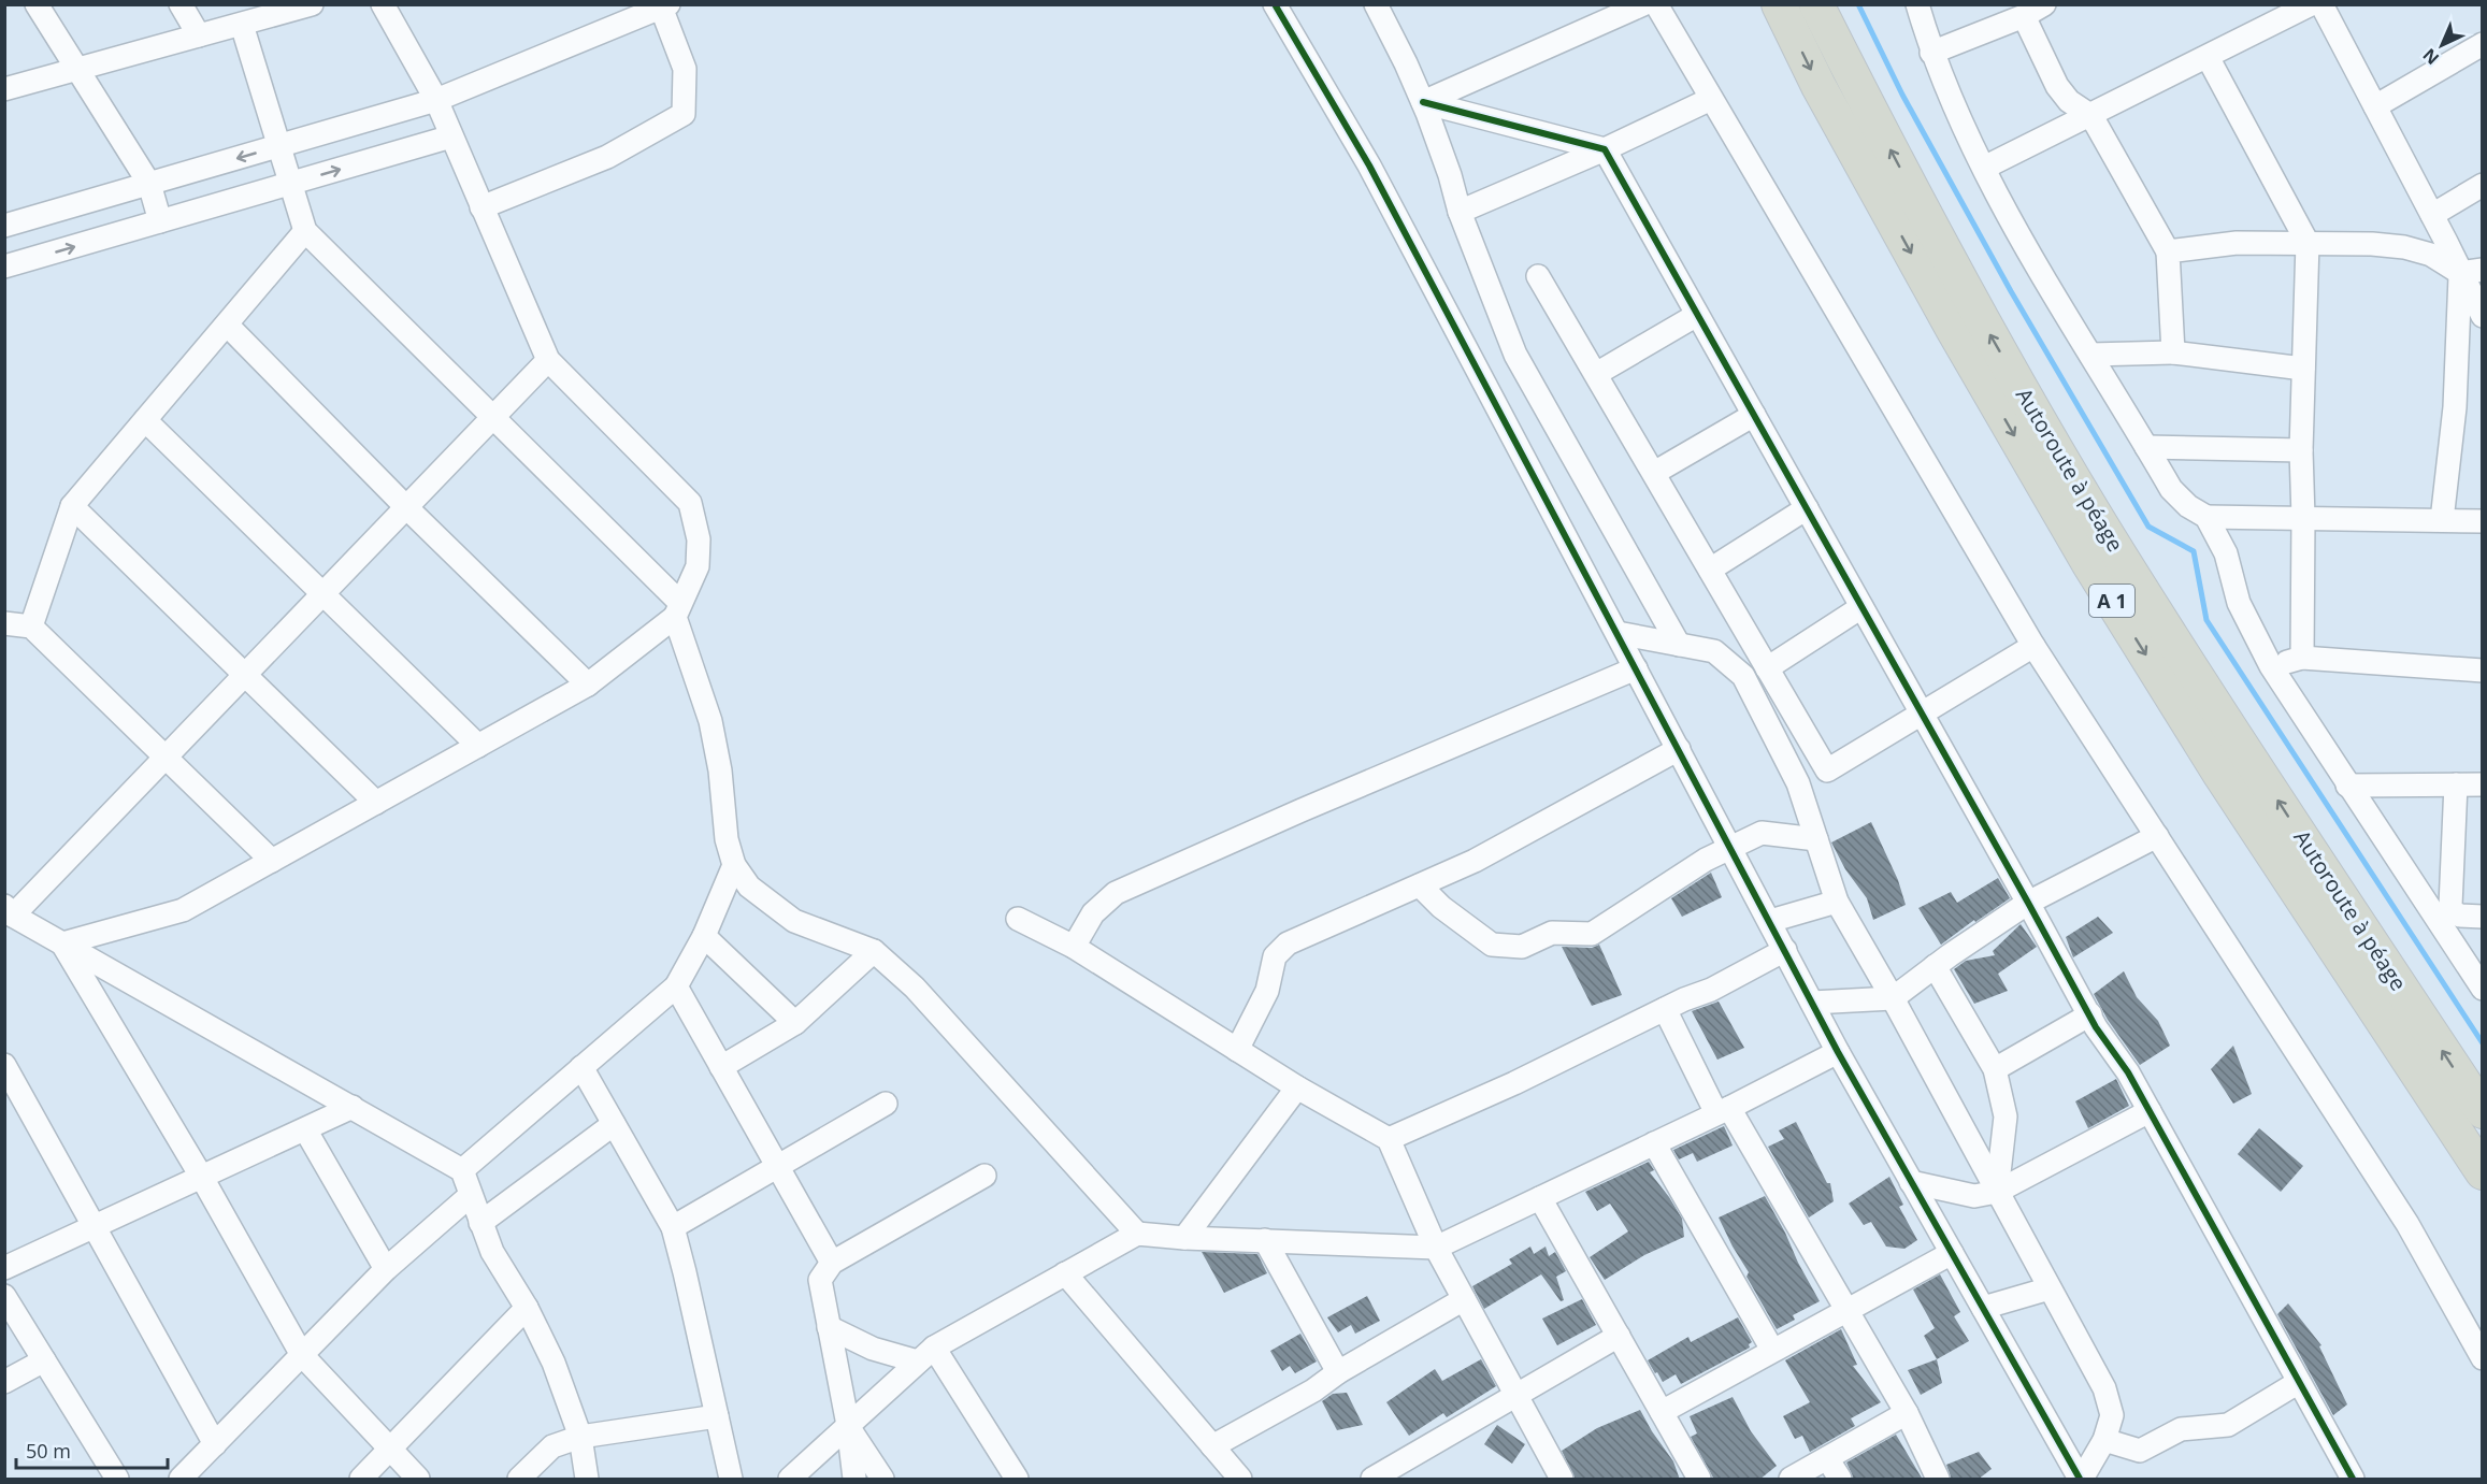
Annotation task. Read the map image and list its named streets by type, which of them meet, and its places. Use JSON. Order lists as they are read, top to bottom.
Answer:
{
  "streets": {
    "highway": ["Autoroute à péage", "A 1"]
  },
  "scale_bar": "50 m",
  "north": "bottom left"
}
